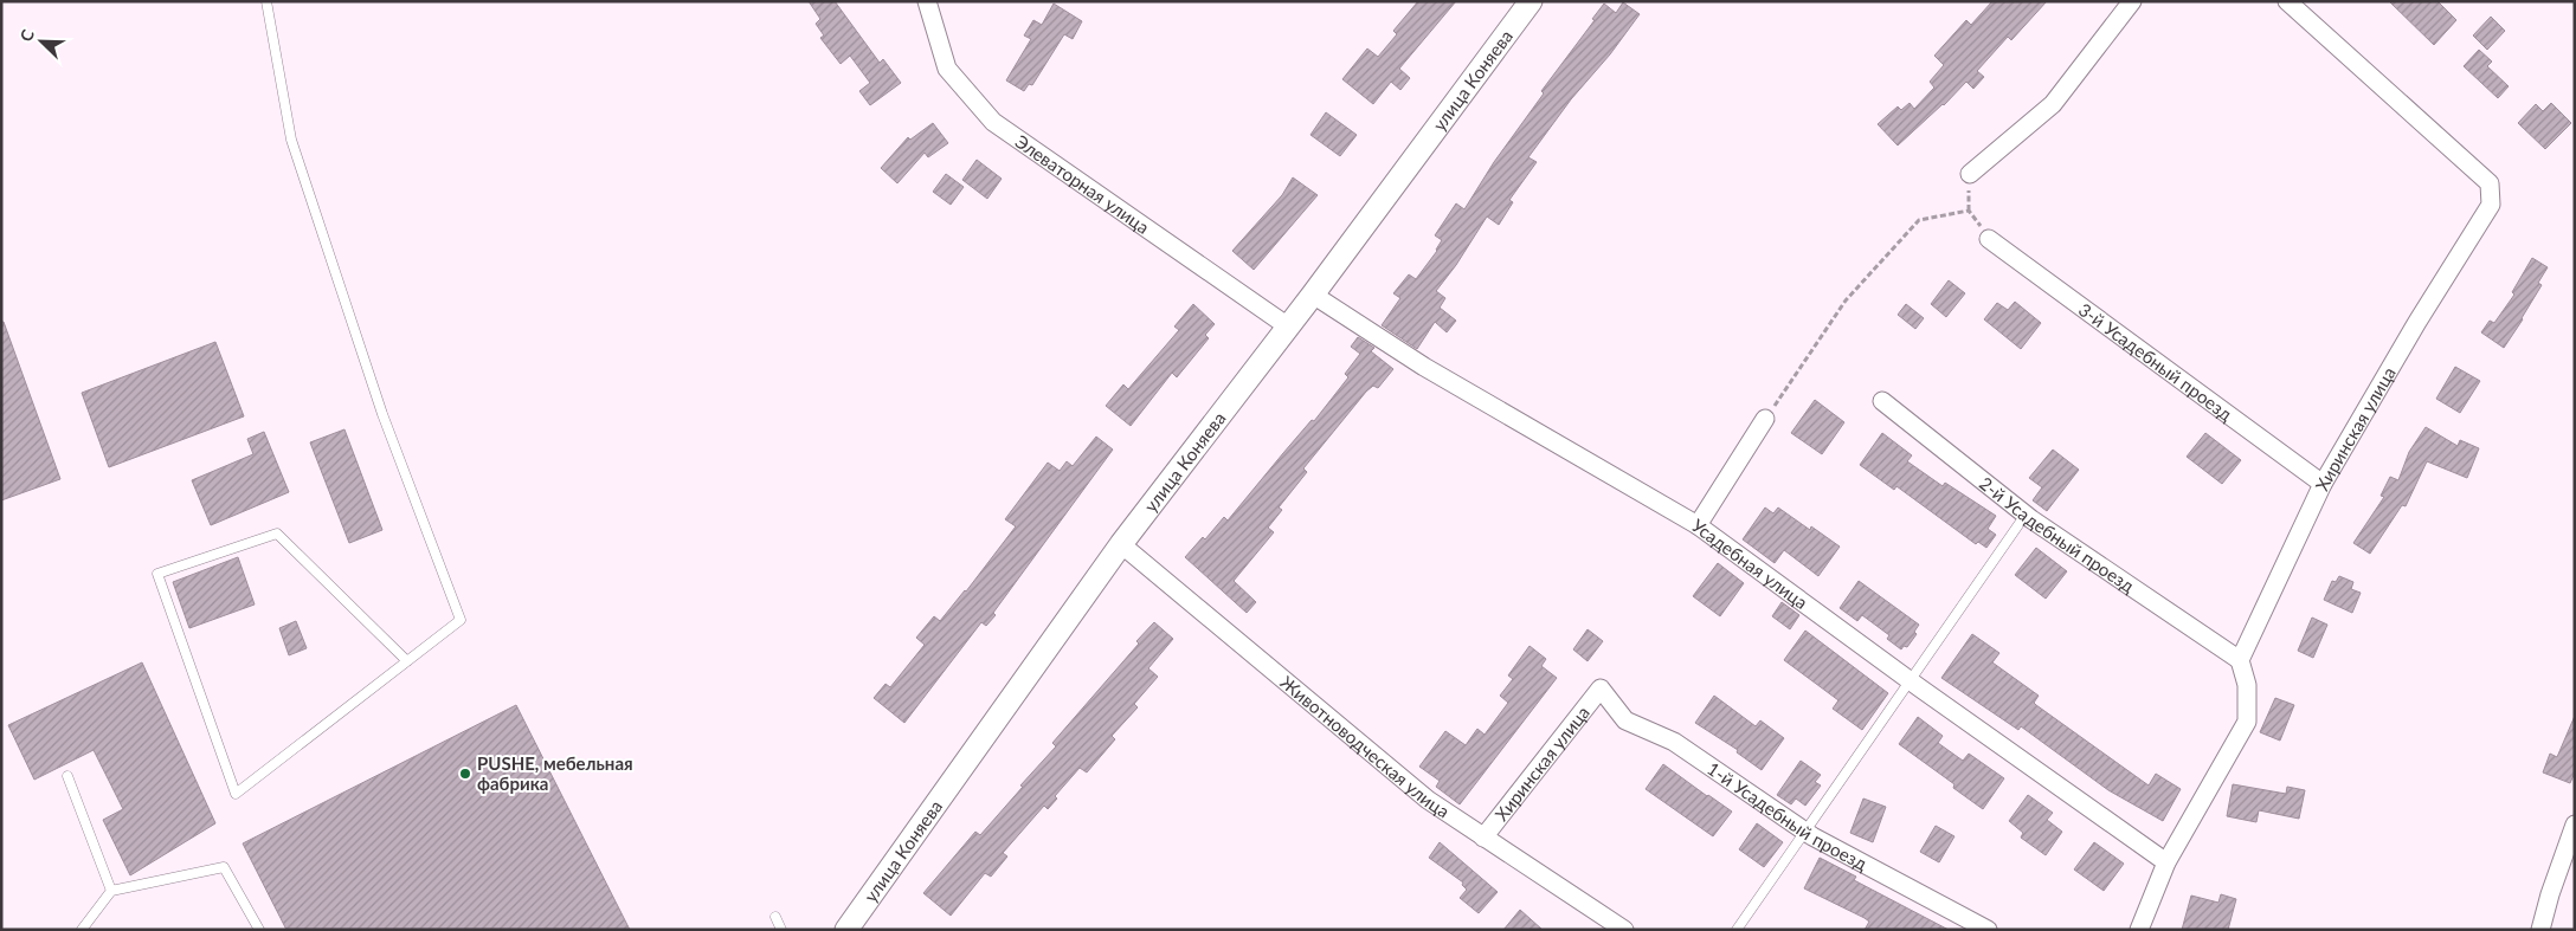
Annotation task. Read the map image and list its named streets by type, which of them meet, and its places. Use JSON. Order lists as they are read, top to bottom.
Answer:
{
  "streets": {
    "street": [
      "улица Коняева",
      "Элеваторная улица",
      "3-й Усадебный проезд",
      "Хиринская улица",
      "2-й Усадебный проезд",
      "Усадебная улица",
      "Животноводческая улица",
      "1-й Усадебный проезд"
    ]
  },
  "crossings": [
    ["улица Коняева", "Элеваторная улица"],
    ["улица Коняева", "Усадебная улица"],
    ["улица Коняева", "Животноводческая улица"],
    ["3-й Усадебный проезд", "Хиринская улица"],
    ["Хиринская улица", "2-й Усадебный проезд"],
    ["Хиринская улица", "Животноводческая улица"],
    ["Хиринская улица", "1-й Усадебный проезд"]
  ],
  "places": ["PUSHE, мебельная фабрика"],
  "north": "top left"
}
